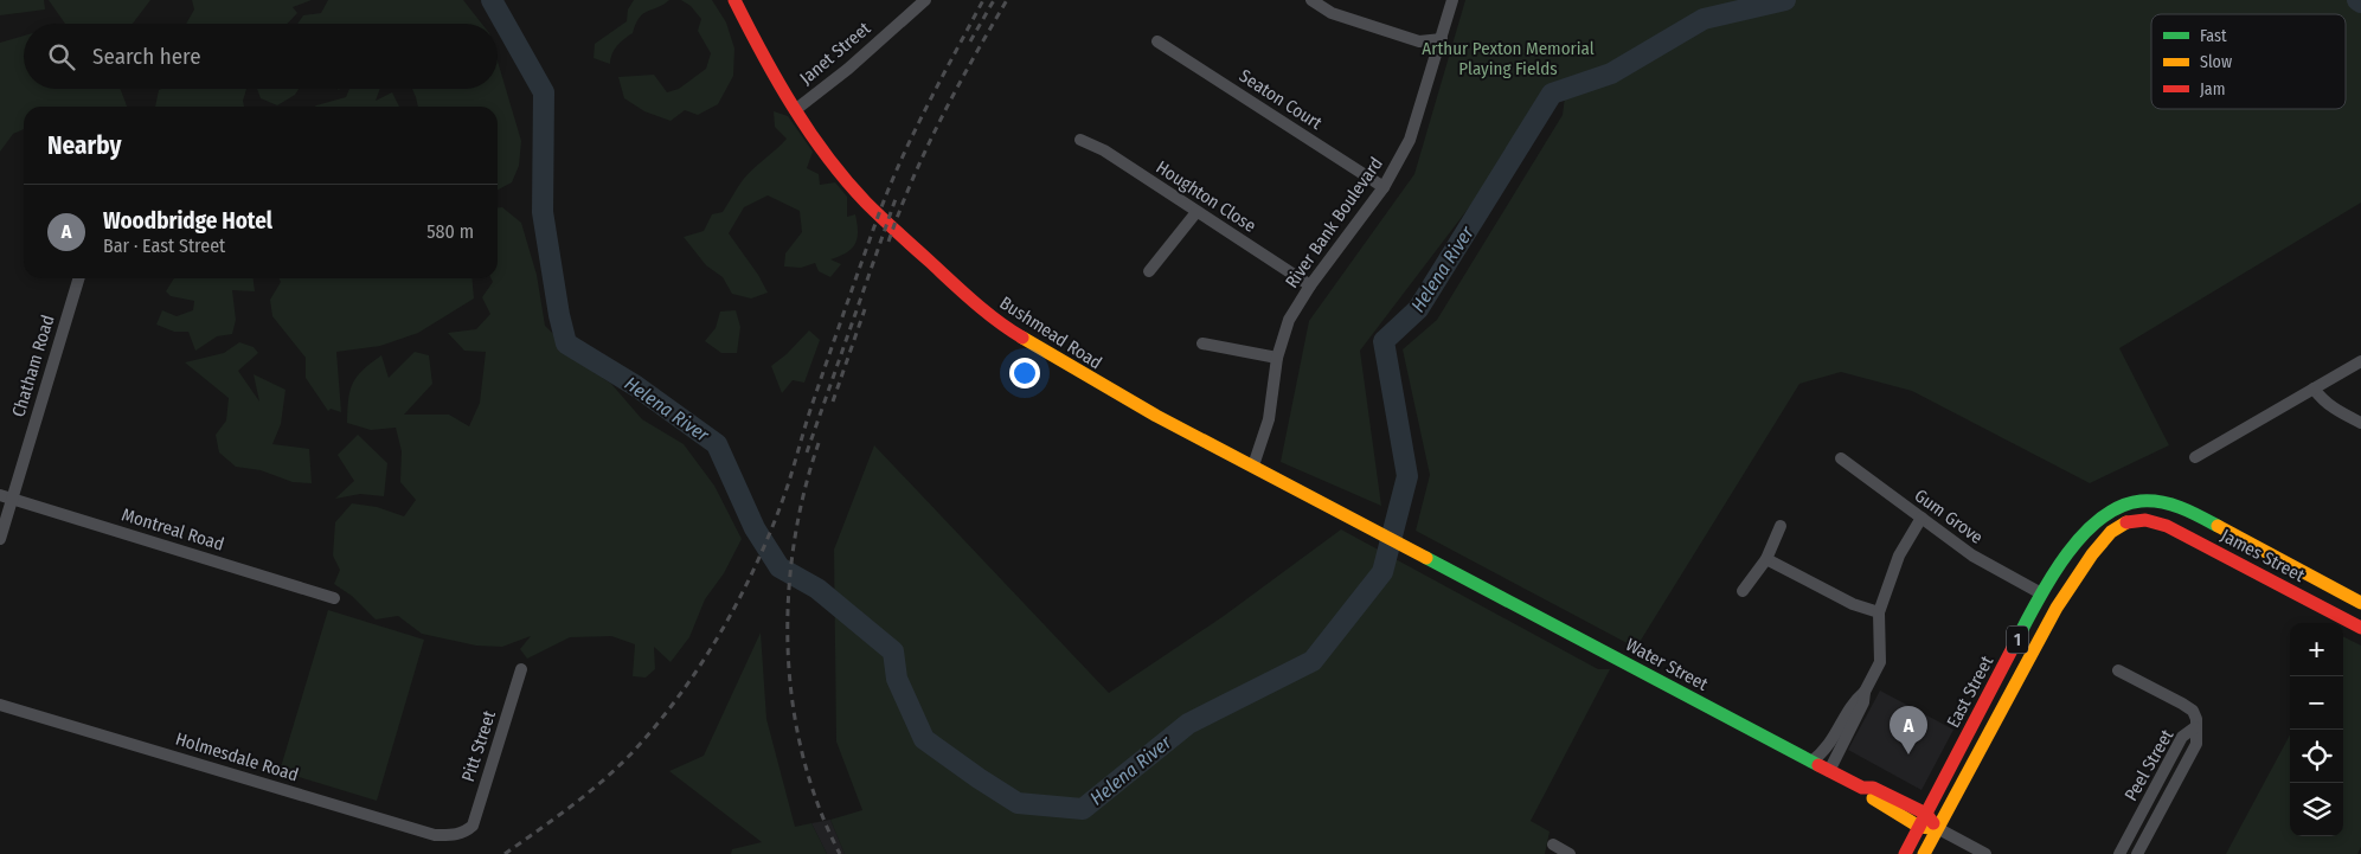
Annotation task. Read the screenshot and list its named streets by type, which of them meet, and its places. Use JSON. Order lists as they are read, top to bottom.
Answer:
{
  "streets": {
    "main road": [
      "Bushmead Road",
      "James Street",
      "1",
      "Water Street",
      "East Street"
    ],
    "street": [
      "Janet Street",
      "Seaton Court",
      "Houghton Close",
      "River Bank Boulevard",
      "Chatham Road",
      "Gum Grove",
      "Montreal Road",
      "Pitt Street",
      "Holmesdale Road",
      "Peel Street"
    ]
  },
  "crossings": [
    ["Janet Street", "Bushmead Road"],
    ["Seaton Court", "River Bank Boulevard"],
    ["Houghton Close", "River Bank Boulevard"],
    ["River Bank Boulevard", "Bushmead Road"],
    ["Bushmead Road", "Water Street"],
    ["Chatham Road", "Montreal Road"],
    ["Gum Grove", "East Street"],
    ["James Street", "East Street"],
    ["Water Street", "East Street"],
    ["Pitt Street", "Holmesdale Road"]
  ],
  "water": ["Helena River"],
  "parks": ["Arthur Pexton Memorial Playing Fields"],
  "legend": ["Fast", "Slow", "Jam"],
  "page": {
    "search": "Search here",
    "heading": "Nearby",
    "list": [
      {
        "mark": "A",
        "name": "Woodbridge Hotel",
        "note": "Bar · East Street",
        "value": "580 m"
      }
    ],
    "map_buttons": ["+", "−"],
    "pins": "A"
  }
}
